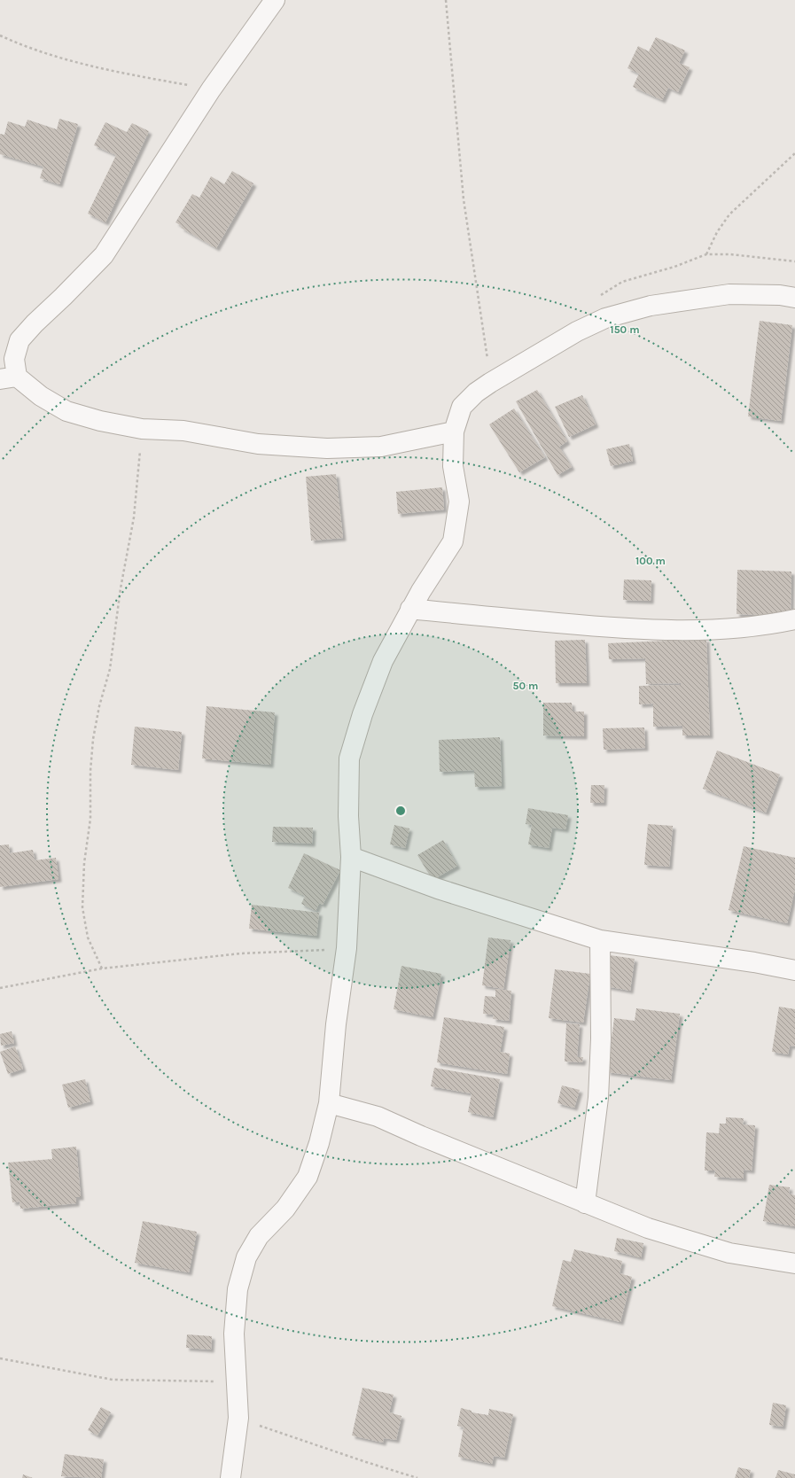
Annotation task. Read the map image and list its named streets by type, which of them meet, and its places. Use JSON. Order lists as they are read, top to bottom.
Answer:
{
  "rings": ["150 m", "100 m", "50 m"]
}
